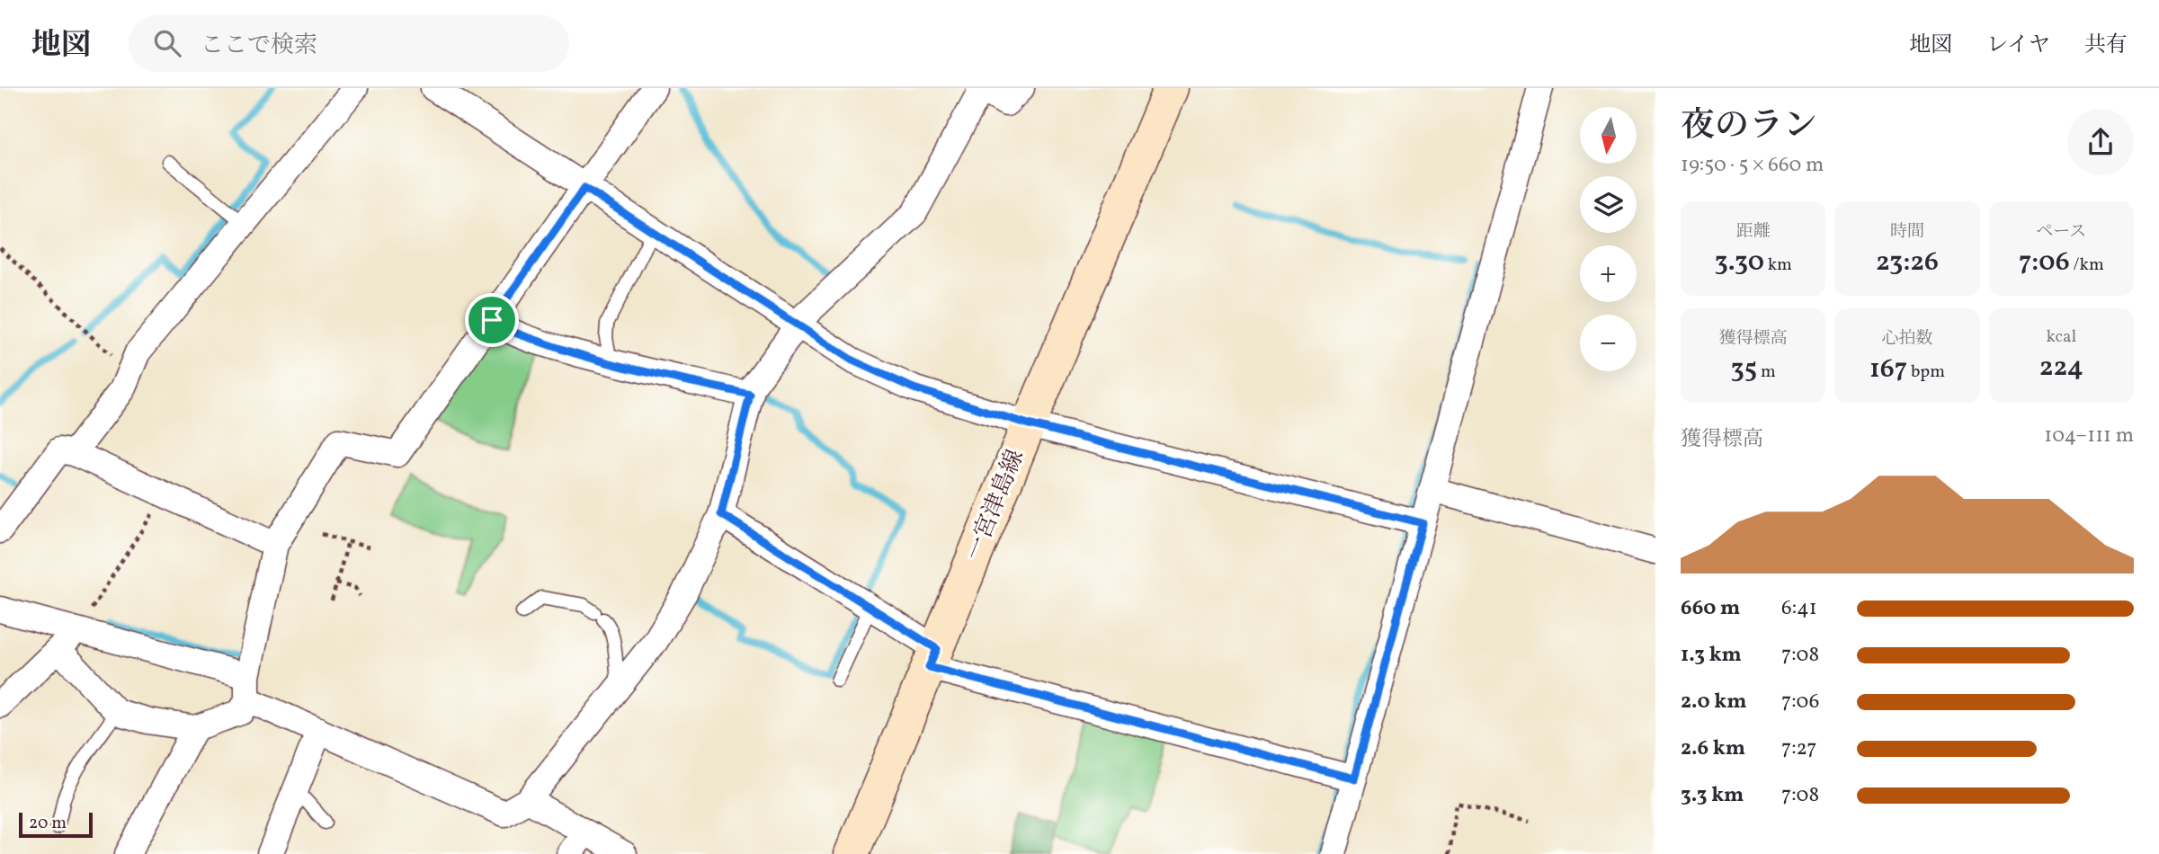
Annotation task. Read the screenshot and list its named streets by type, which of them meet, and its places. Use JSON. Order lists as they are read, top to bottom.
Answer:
{
  "streets": {
    "main road": ["一宮津島線"]
  },
  "scale_bar": "20 m",
  "north": "bottom",
  "page": {
    "header": "地図",
    "search": "ここで検索",
    "nav": ["地図", "レイヤ", "共有"],
    "heading": ["夜のラン", "19:50 · 5 × 660 m"],
    "map_buttons": ["+", "−"],
    "stats": [
      ["距離", "3.30 km"],
      ["時間", "23:26"],
      ["ペース", "7:06 /km"],
      ["獲得標高", "35 m"],
      ["心拍数", "167 bpm"],
      ["kcal", "224"]
    ],
    "chart": ["獲得標高", "104–111 m"],
    "list": [
      {
        "name": "660 m",
        "note": "6:41"
      },
      {
        "name": "1.3 km",
        "note": "7:08"
      },
      {
        "name": "2.0 km",
        "note": "7:06"
      },
      {
        "name": "2.6 km",
        "note": "7:27"
      },
      {
        "name": "3.3 km",
        "note": "7:08"
      }
    ],
    "scale": "20 m"
  }
}
